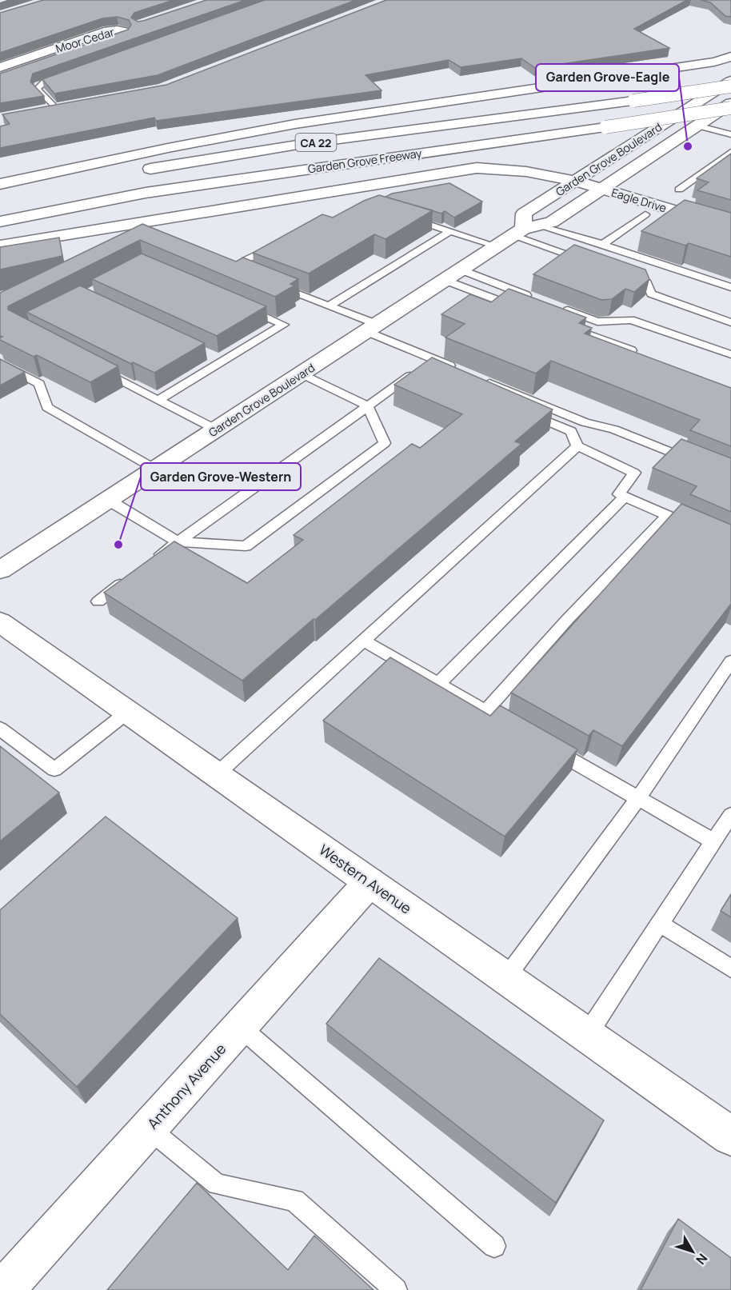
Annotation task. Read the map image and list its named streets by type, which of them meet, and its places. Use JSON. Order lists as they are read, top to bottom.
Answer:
{
  "streets": {
    "main road": [
      "Moor Cedar",
      "CA 22",
      "Garden Grove Boulevard",
      "Garden Grove Freeway",
      "Eagle Drive",
      "Western Avenue",
      "Anthony Avenue"
    ]
  },
  "crossings": [
    ["Garden Grove Boulevard", "Eagle Drive"],
    ["Western Avenue", "Anthony Avenue"]
  ],
  "places": ["Garden Grove-Eagle", "Garden Grove-Western"],
  "north": "bottom right"
}
